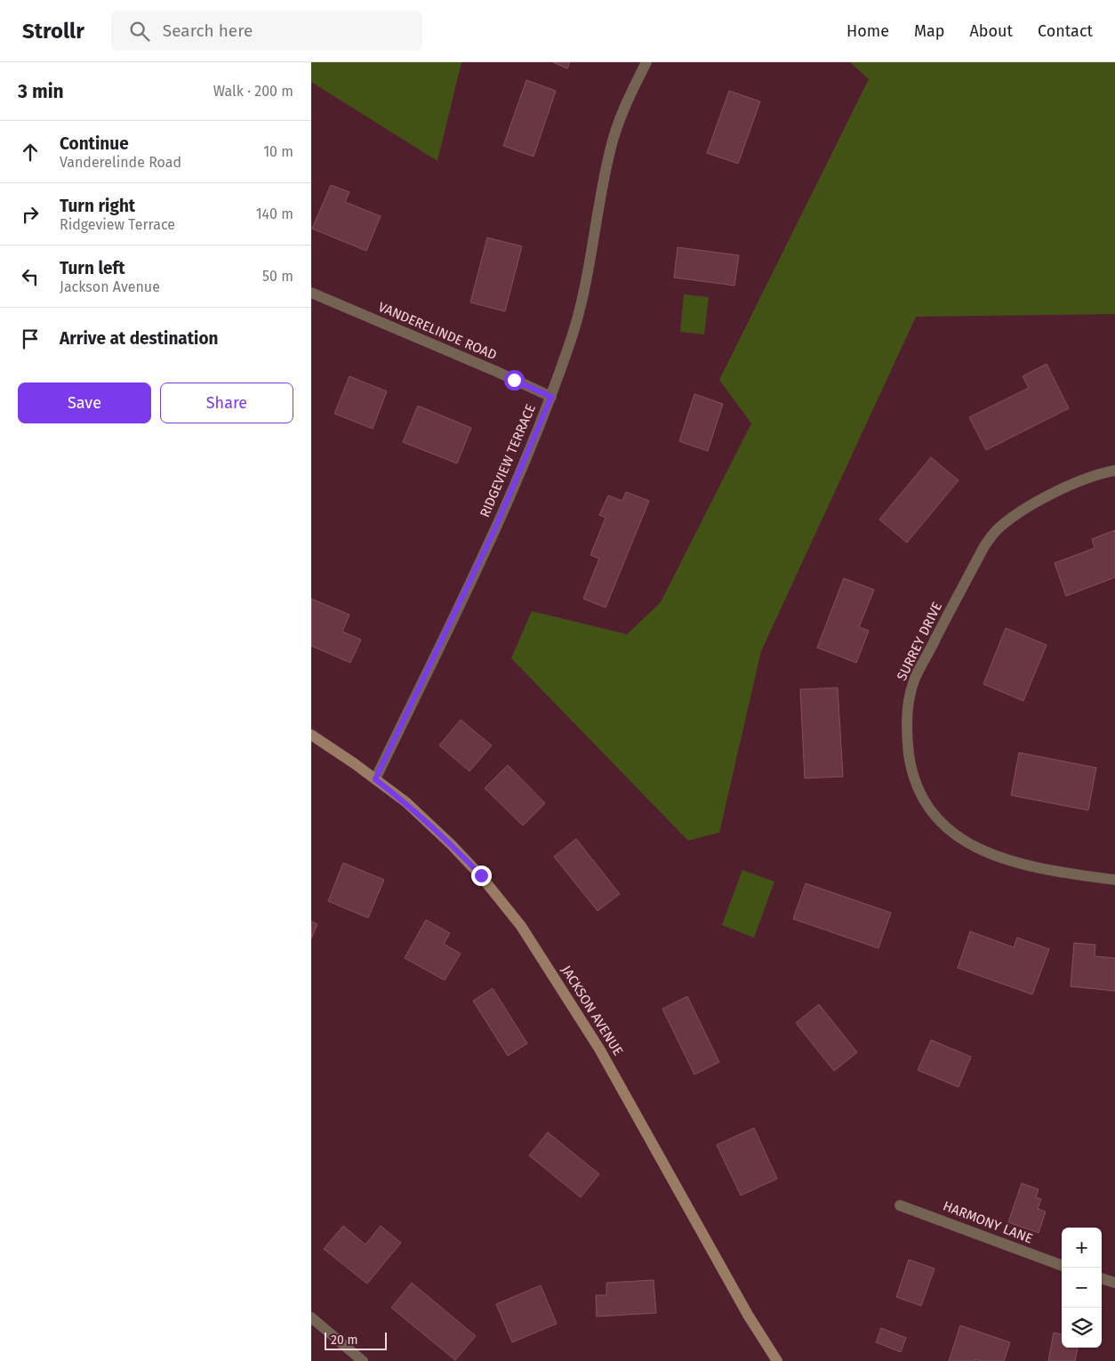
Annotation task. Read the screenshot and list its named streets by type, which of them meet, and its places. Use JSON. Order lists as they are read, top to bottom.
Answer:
{
  "streets": {
    "street": [
      "VANDERELINDE ROAD",
      "RIDGEVIEW TERRACE",
      "SURREY DRIVE",
      "JACKSON AVENUE",
      "HARMONY LANE"
    ]
  },
  "crossings": [
    ["VANDERELINDE ROAD", "RIDGEVIEW TERRACE"],
    ["RIDGEVIEW TERRACE", "JACKSON AVENUE"]
  ],
  "scale_bar": "20 m",
  "page": {
    "header": "Strollr",
    "search": "Search here",
    "nav": [
      "Home",
      "Map",
      "About",
      "Contact"
    ],
    "heading": ["3 min", "Walk · 200 m"],
    "list": [
      ["Continue", "Vanderelinde Road", "10 m"],
      ["Turn right", "Ridgeview Terrace", "140 m"],
      ["Turn left", "Jackson Avenue", "50 m"],
      "Arrive at destination"
    ],
    "buttons": ["Save", "Share"],
    "map_buttons": ["+", "−"],
    "scale": "20 m"
  }
}
